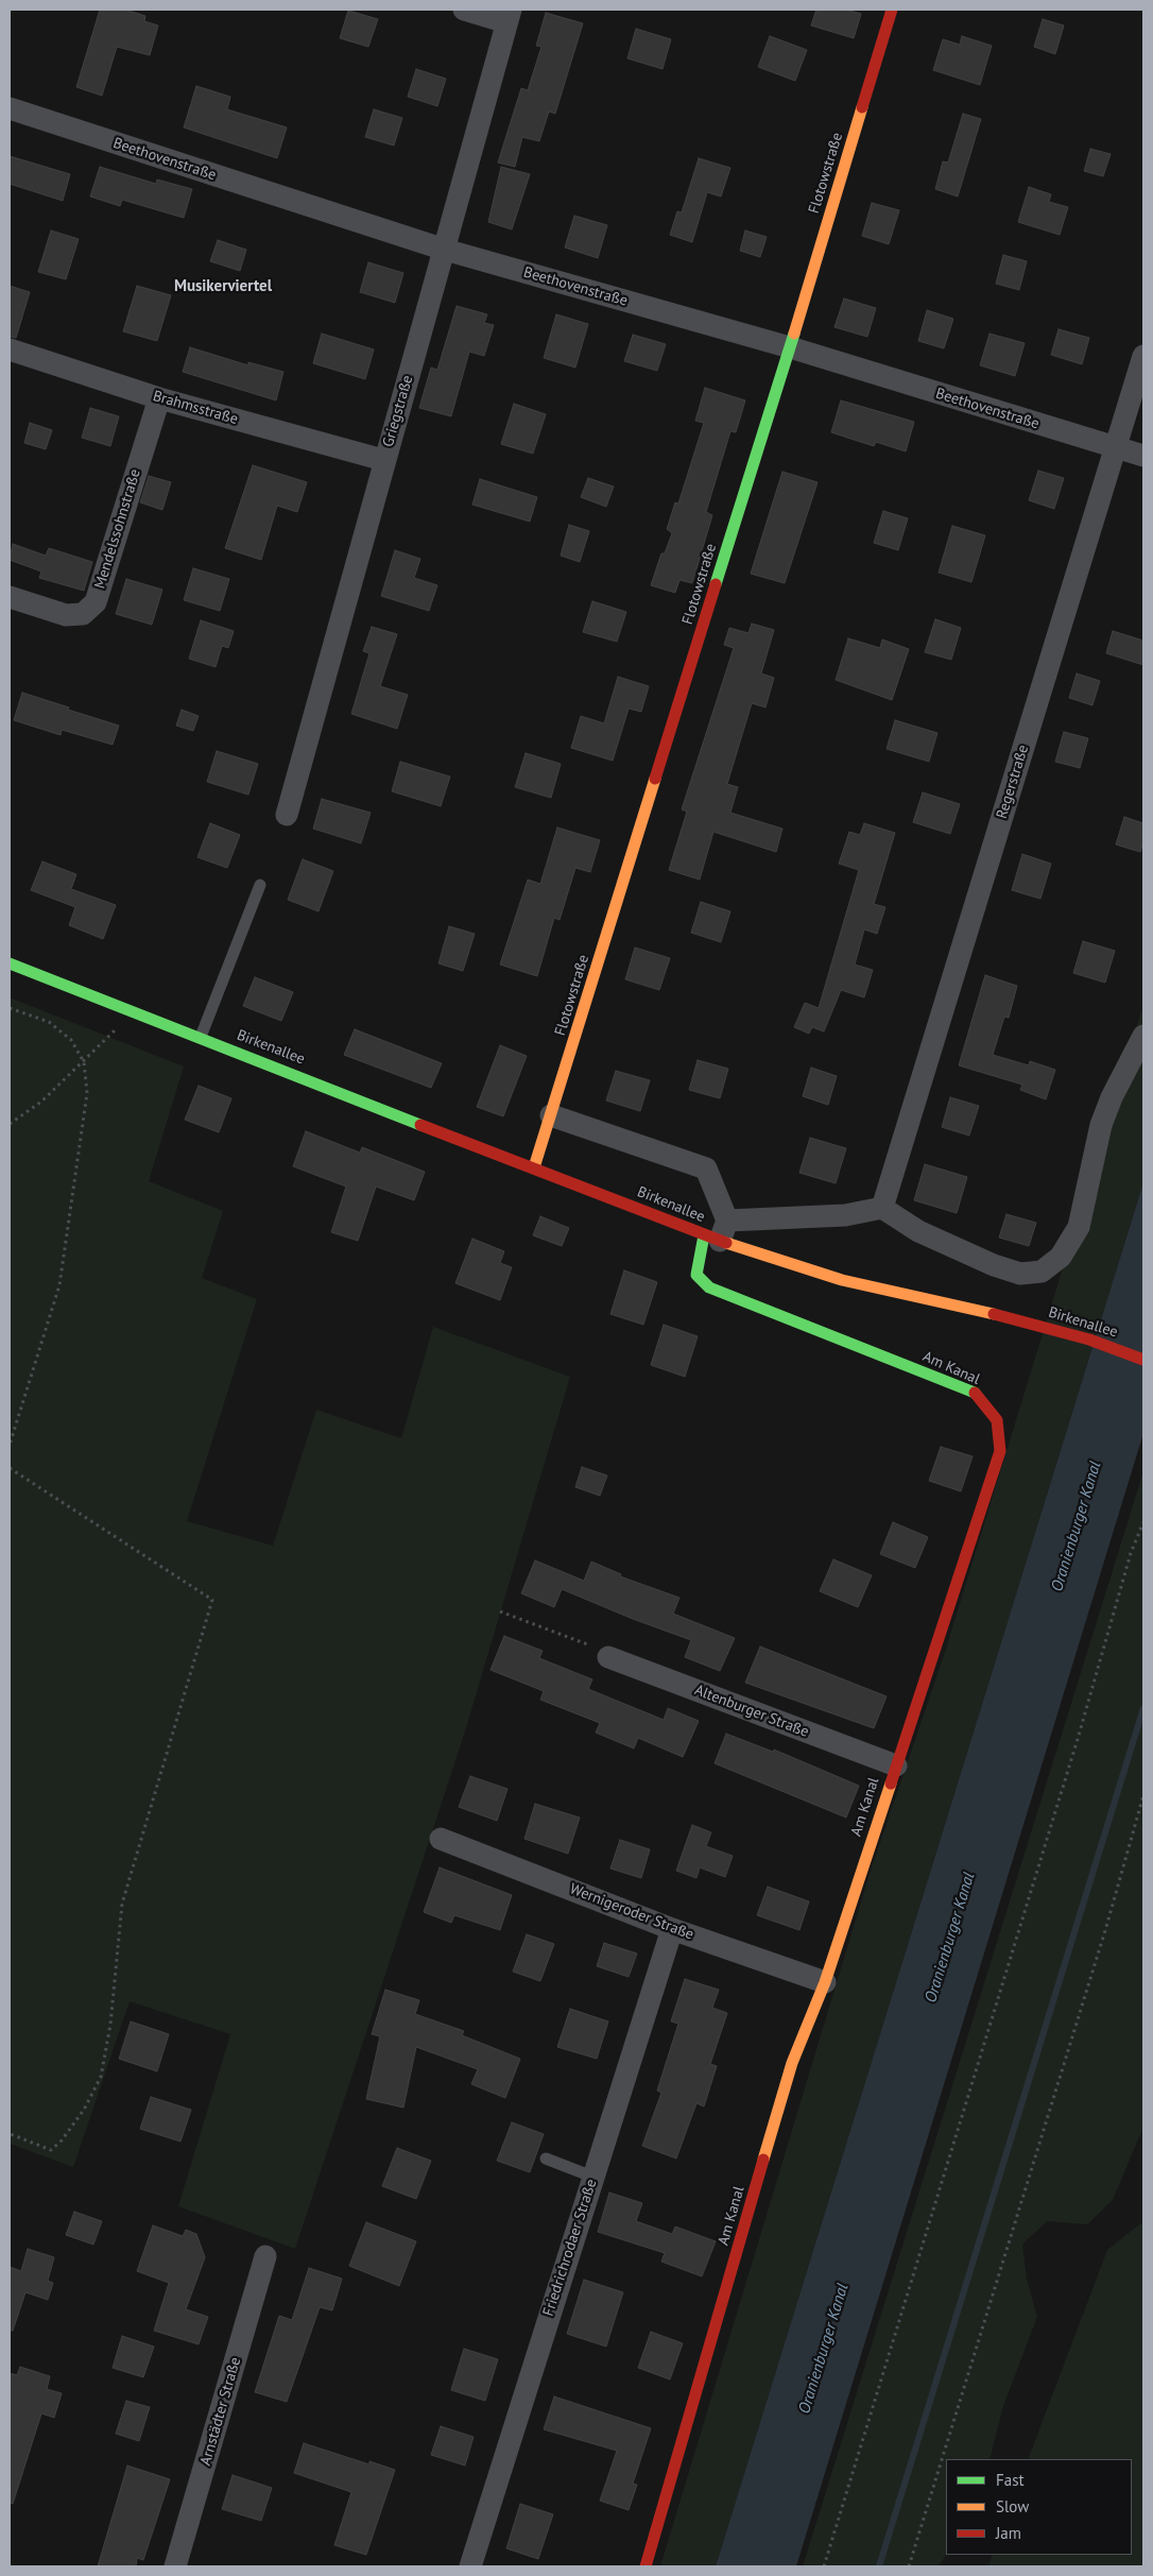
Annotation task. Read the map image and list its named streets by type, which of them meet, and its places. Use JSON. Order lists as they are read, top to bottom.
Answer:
{
  "streets": {
    "street": [
      "Beethovenstraße",
      "Flotowstraße",
      "Brahmsstraße",
      "Griegstraße",
      "Mendelssohnstraße",
      "Regerstraße",
      "Birkenallee",
      "Am Kanal",
      "Altenburger Straße",
      "Wernigeroder Straße",
      "Friedrichrodaer Straße",
      "Arnstädter Straße"
    ]
  },
  "crossings": [
    ["Beethovenstraße", "Flotowstraße"],
    ["Beethovenstraße", "Griegstraße"],
    ["Beethovenstraße", "Regerstraße"],
    ["Flotowstraße", "Birkenallee"],
    ["Brahmsstraße", "Griegstraße"],
    ["Brahmsstraße", "Mendelssohnstraße"],
    ["Birkenallee", "Am Kanal"],
    ["Am Kanal", "Altenburger Straße"],
    ["Am Kanal", "Wernigeroder Straße"],
    ["Wernigeroder Straße", "Friedrichrodaer Straße"]
  ],
  "districts": ["Musikerviertel"],
  "water": ["Oranienburger Kanal"],
  "legend": ["Fast", "Slow", "Jam"]
}
